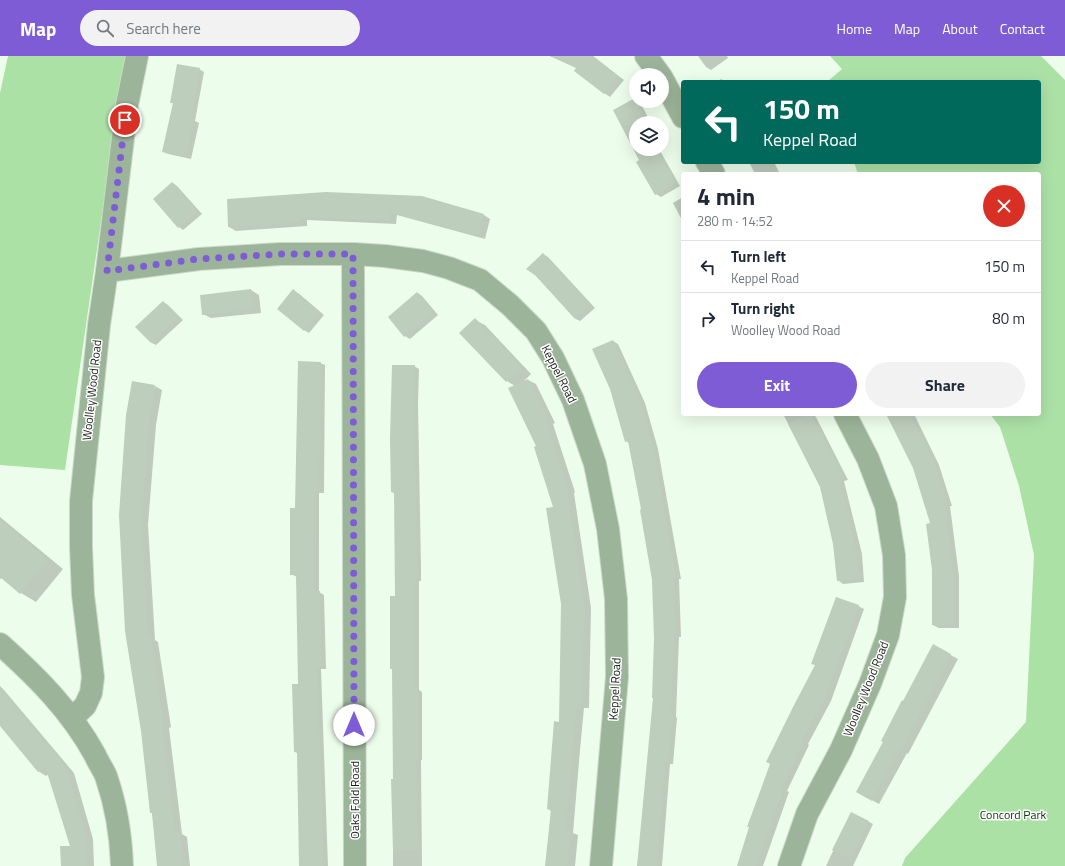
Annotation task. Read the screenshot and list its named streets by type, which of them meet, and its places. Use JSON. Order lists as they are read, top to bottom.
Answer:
{
  "streets": {
    "street": ["Keppel Road", "Woolley Wood Road", "Oaks Fold Road"]
  },
  "crossings": [
    ["Keppel Road", "Woolley Wood Road"],
    ["Keppel Road", "Oaks Fold Road"]
  ],
  "parks": ["Concord Park"],
  "page": {
    "header": "Map",
    "search": "Search here",
    "nav": [
      "Home",
      "Map",
      "About",
      "Contact"
    ],
    "turn": ["150 m", "Keppel Road"],
    "heading": ["4 min", "280 m · 14:52"],
    "list": [
      {
        "name": "Turn left",
        "note": "Keppel Road",
        "value": "150 m"
      },
      {
        "name": "Turn right",
        "note": "Woolley Wood Road",
        "value": "80 m"
      }
    ],
    "buttons": ["Exit", "Share"]
  }
}
